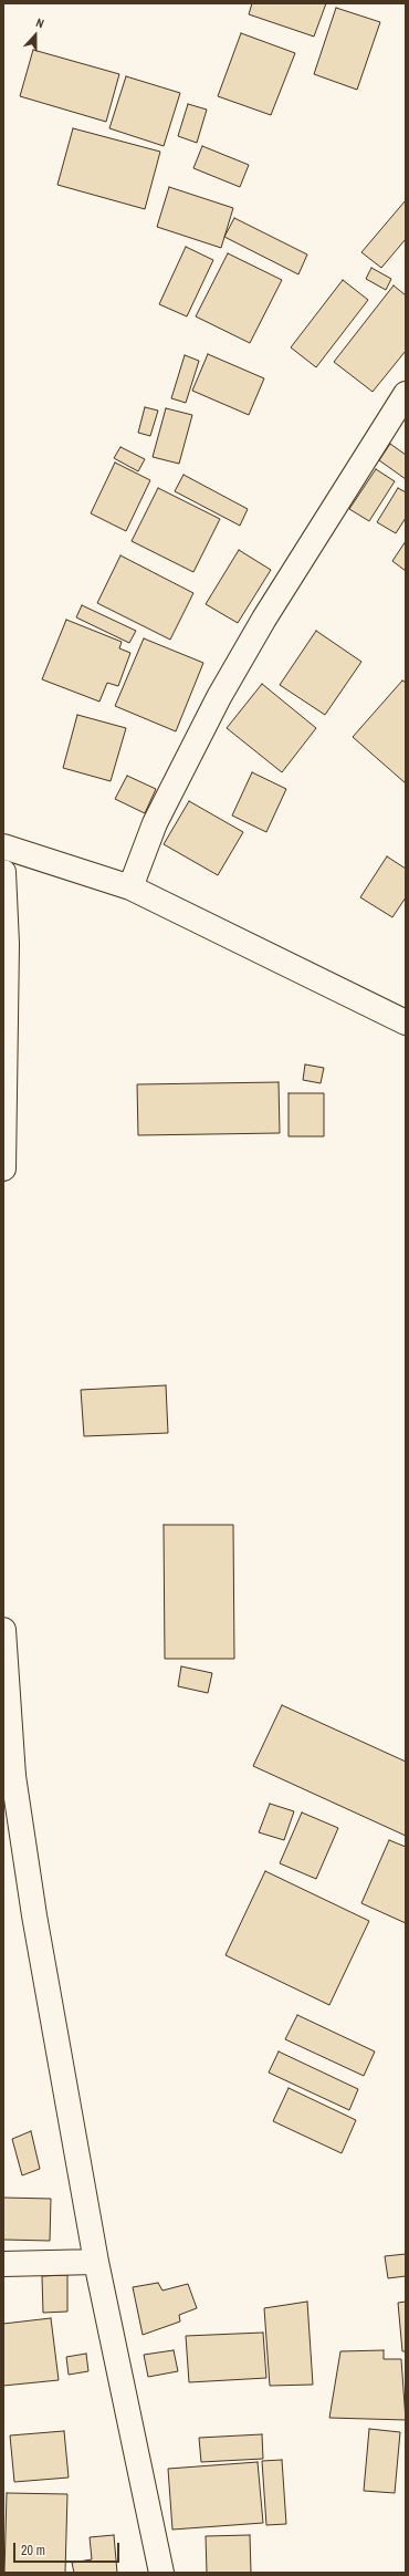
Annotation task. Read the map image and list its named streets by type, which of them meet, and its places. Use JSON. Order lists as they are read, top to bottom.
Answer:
{
  "scale_bar": "20 m",
  "north": "top"
}
